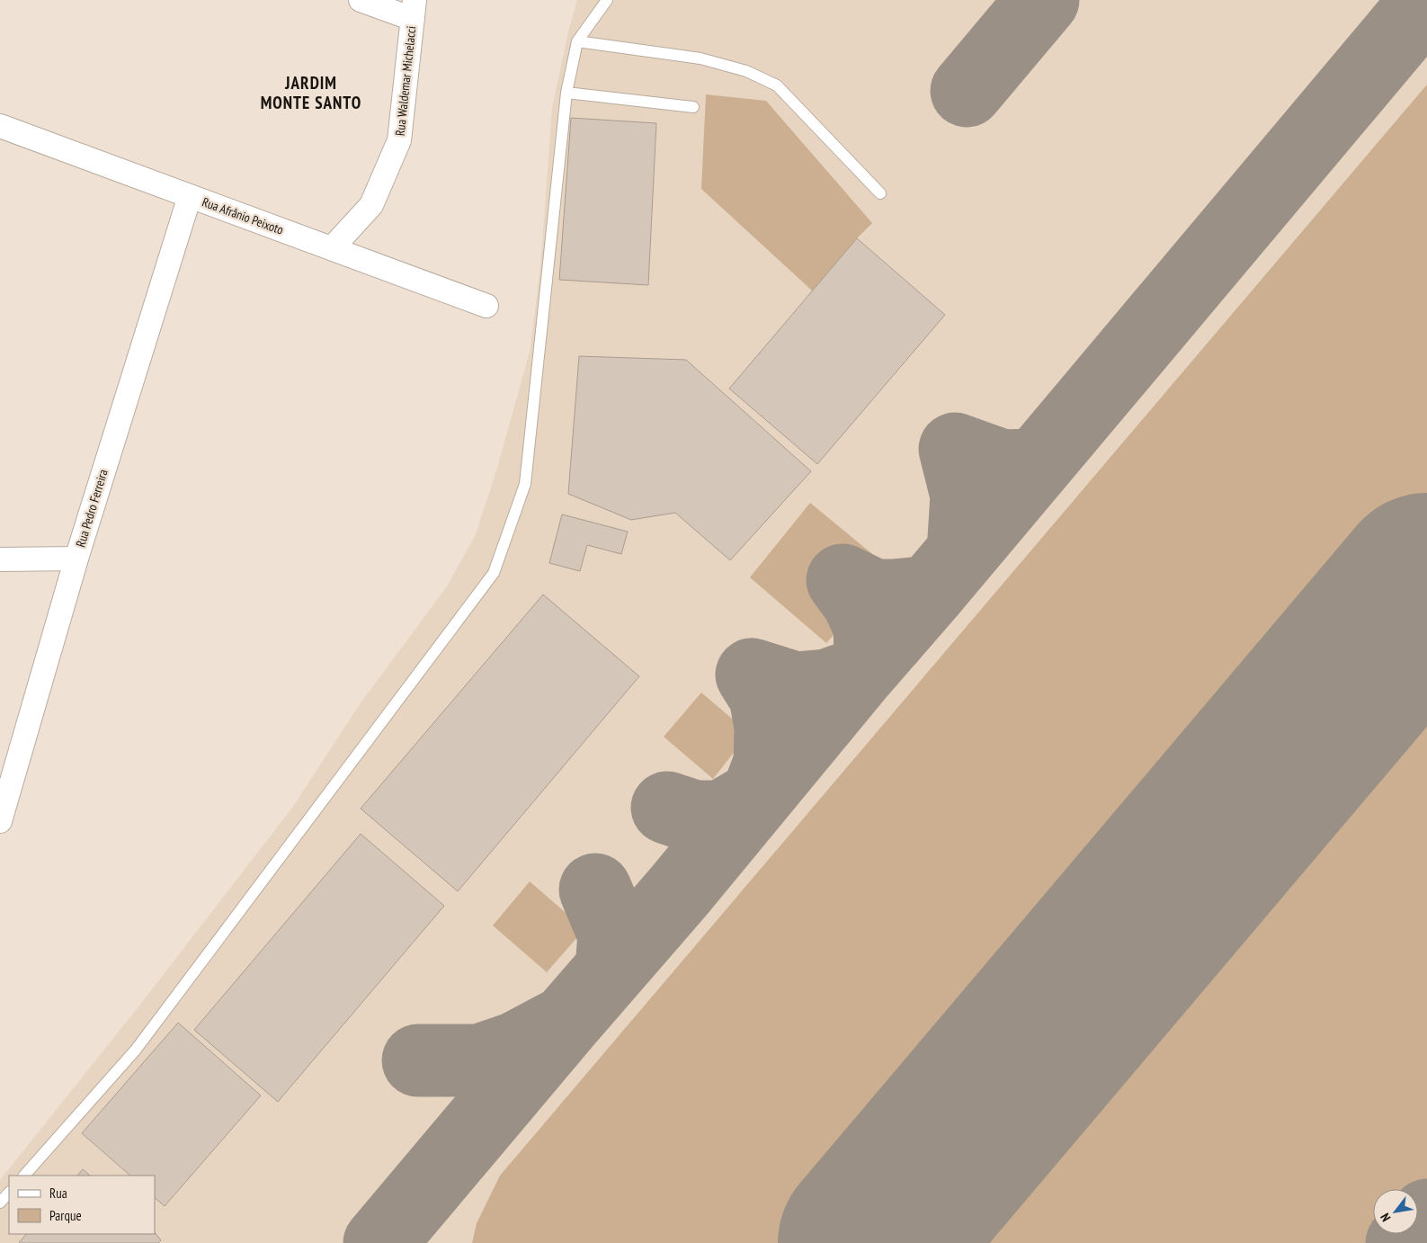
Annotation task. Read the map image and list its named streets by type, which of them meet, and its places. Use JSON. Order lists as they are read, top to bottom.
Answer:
{
  "streets": {
    "street": ["Rua Waldemar Michelacci", "Rua Afrânio Peixoto", "Rua Pedro Ferreira"]
  },
  "crossings": [
    ["Rua Waldemar Michelacci", "Rua Afrânio Peixoto"],
    ["Rua Afrânio Peixoto", "Rua Pedro Ferreira"]
  ],
  "districts": ["JARDIM MONTE SANTO"],
  "legend": ["Rua", "Parque"],
  "north": "bottom left"
}
